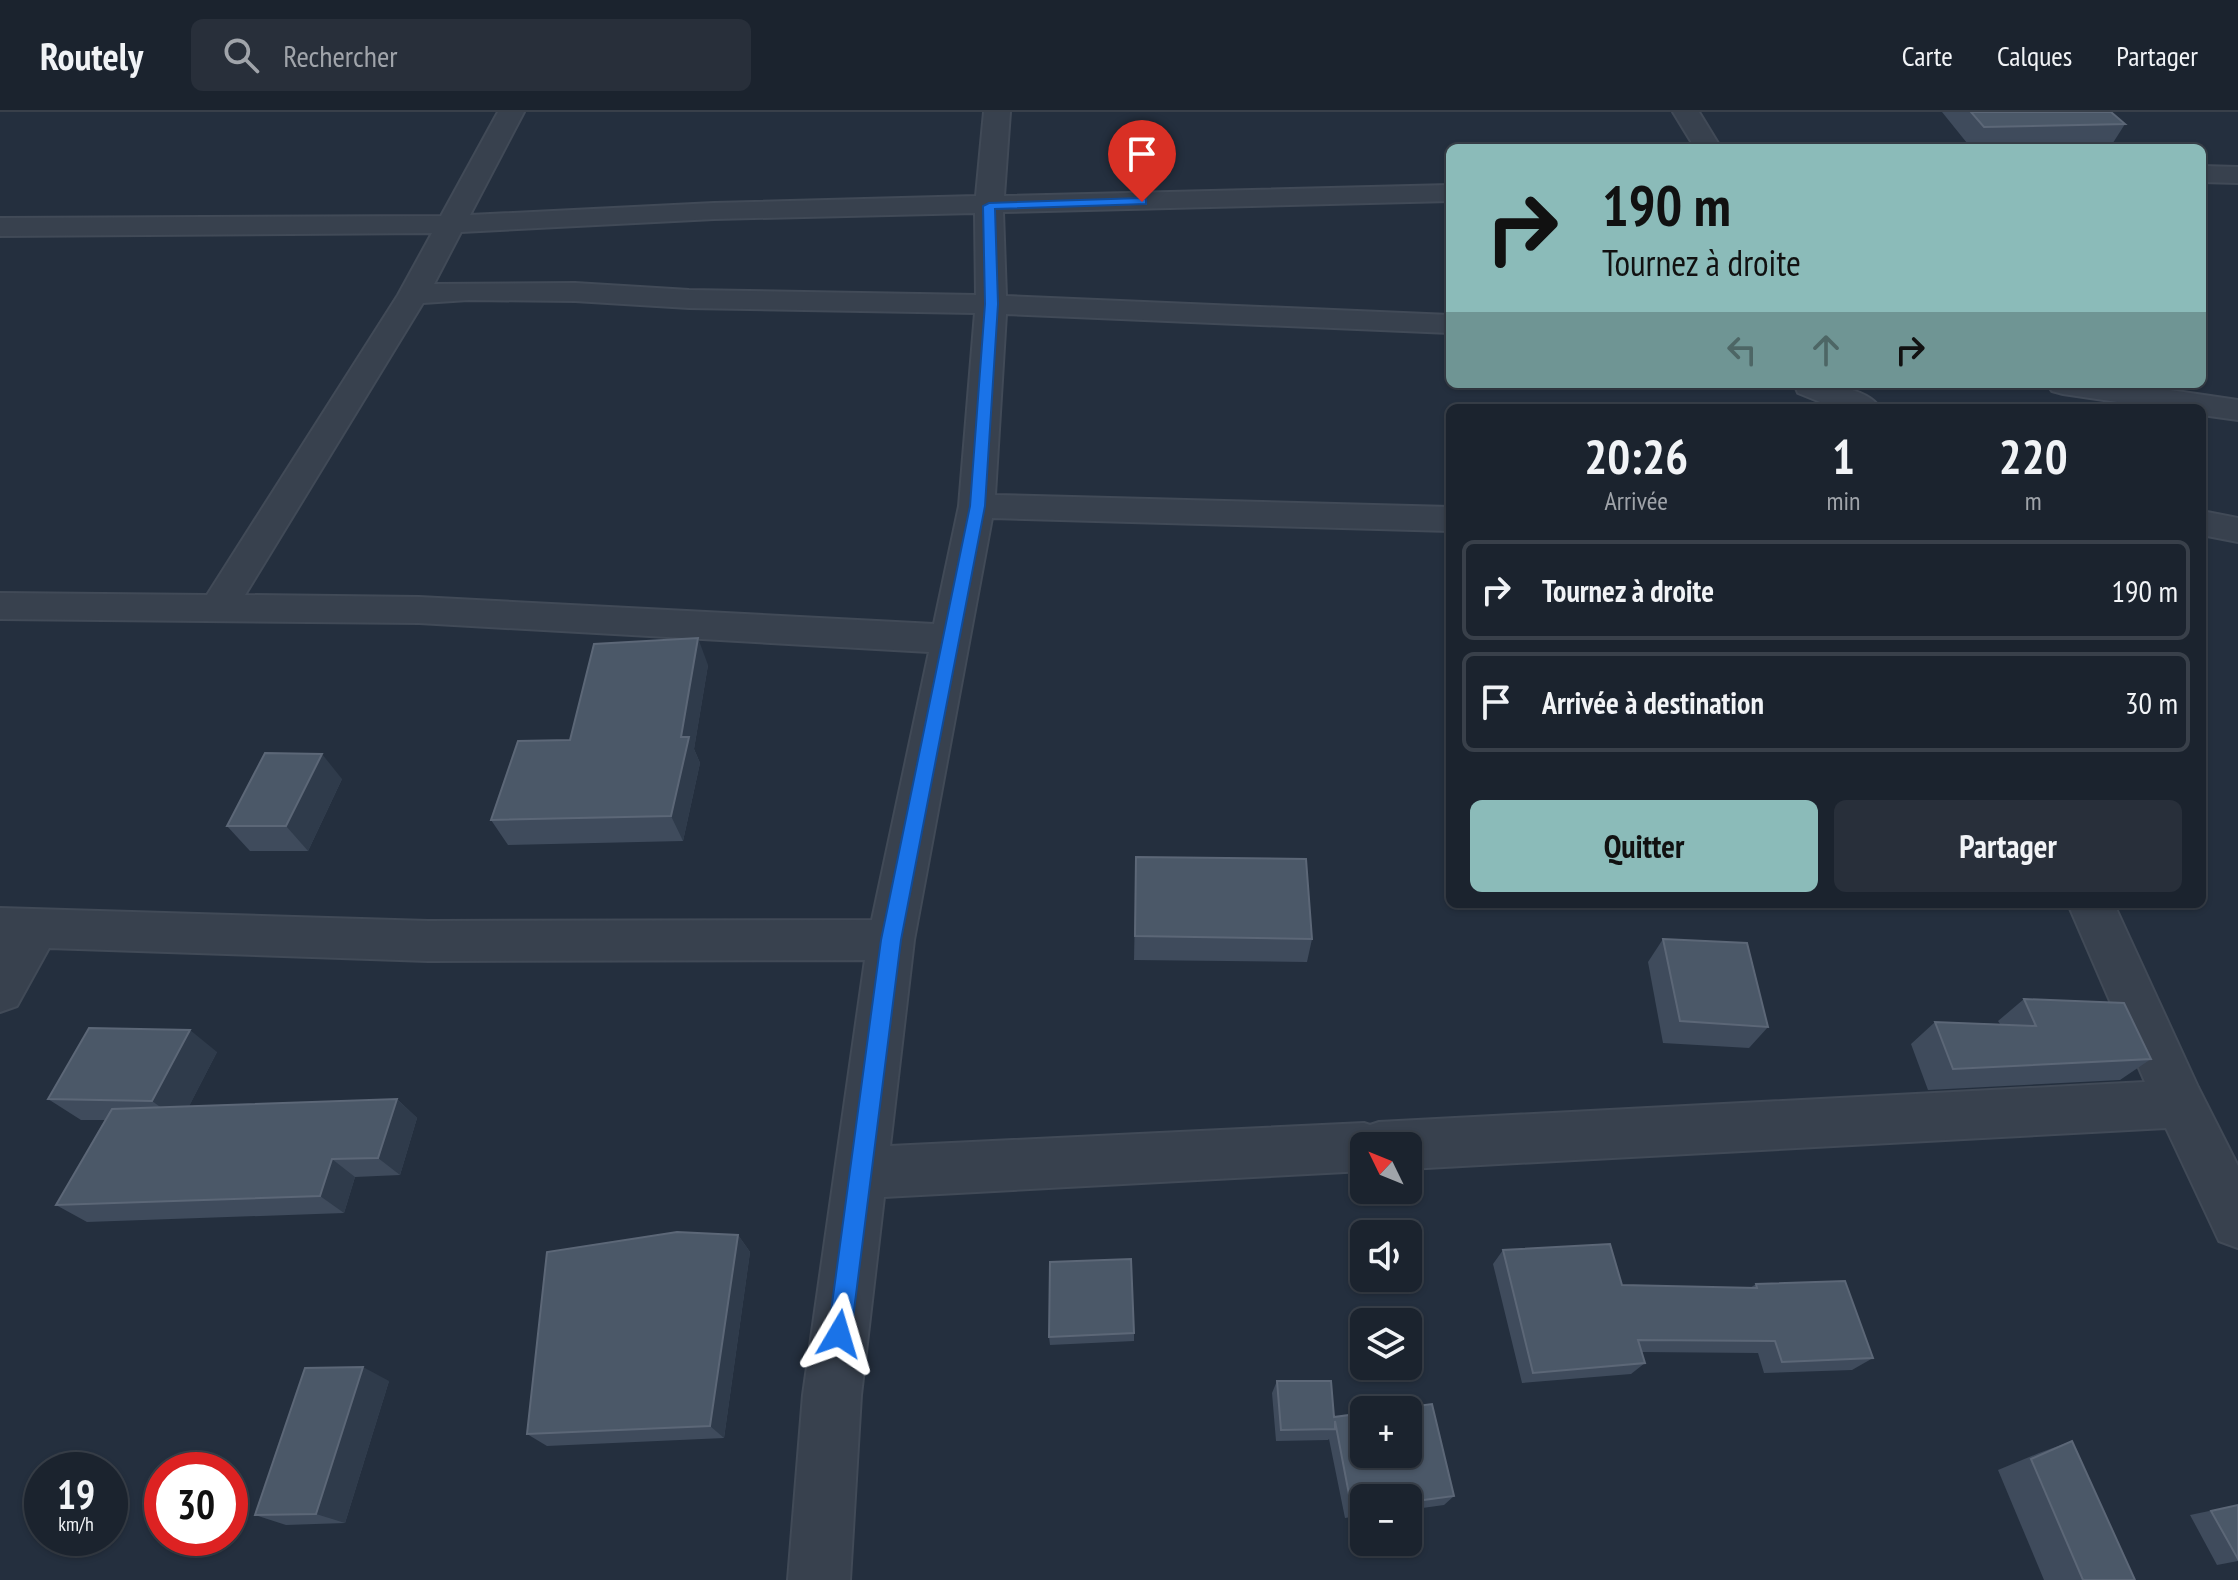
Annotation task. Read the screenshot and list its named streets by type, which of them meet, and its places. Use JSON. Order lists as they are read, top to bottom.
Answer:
{
  "north": "top left",
  "page": {
    "header": "Routely",
    "search": "Rechercher",
    "nav": ["Carte", "Calques", "Partager"],
    "turn": ["190 m", "Tournez à droite"],
    "eta": [
      "20:26",
      "Arrivée",
      "1",
      "min",
      "220",
      "m"
    ],
    "list": [
      {
        "name": "Tournez à droite",
        "value": "190 m"
      },
      {
        "name": "Arrivée à destination",
        "value": "30 m"
      }
    ],
    "buttons": ["Quitter", "Partager"],
    "map_buttons": ["+", "−"],
    "speed": "19 km/h",
    "limit": "30"
  }
}
